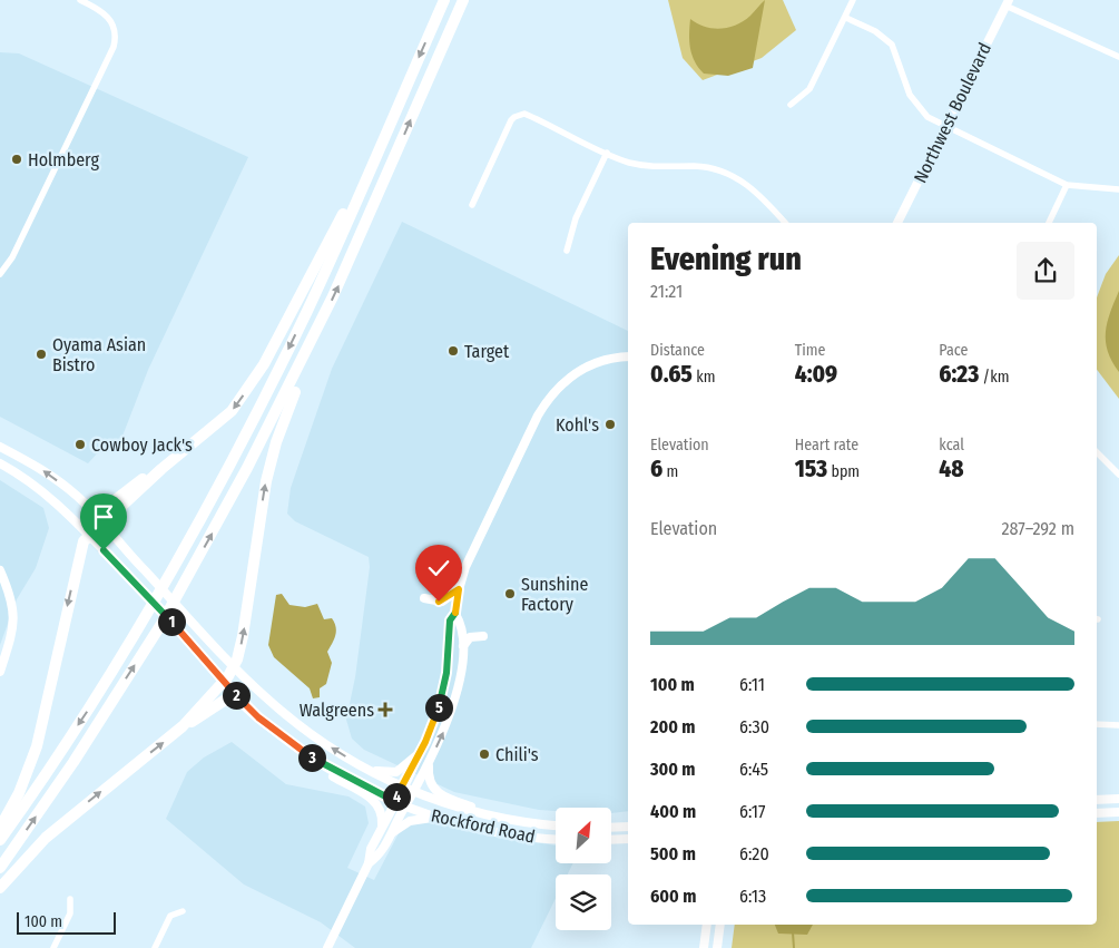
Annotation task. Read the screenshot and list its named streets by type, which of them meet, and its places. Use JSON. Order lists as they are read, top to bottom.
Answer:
{
  "streets": {
    "main road": ["Northwest Boulevard", "Rockford Road"]
  },
  "places": {
    "other": [
      "Holmberg",
      "Target",
      "Oyama Asian Bistro",
      "Kohl's",
      "Cowboy Jack's",
      "Sunshine Factory",
      "Chili's"
    ],
    "health": ["Walgreens"]
  },
  "scale_bar": "100 m",
  "north": "top right",
  "page": {
    "heading": ["Evening run", "21:21"],
    "stats": [
      ["Distance", "0.65 km"],
      ["Time", "4:09"],
      ["Pace", "6:23 /km"],
      ["Elevation", "6 m"],
      ["Heart rate", "153 bpm"],
      ["kcal", "48"]
    ],
    "chart": ["Elevation", "287–292 m"],
    "pins": [
      "1",
      "2",
      "5",
      "3",
      "4"
    ],
    "list": [
      {
        "name": "100 m",
        "note": "6:11"
      },
      {
        "name": "200 m",
        "note": "6:30"
      },
      {
        "name": "300 m",
        "note": "6:45"
      },
      {
        "name": "400 m",
        "note": "6:17"
      },
      {
        "name": "500 m",
        "note": "6:20"
      },
      {
        "name": "600 m",
        "note": "6:13"
      }
    ],
    "scale": "100 m"
  }
}
